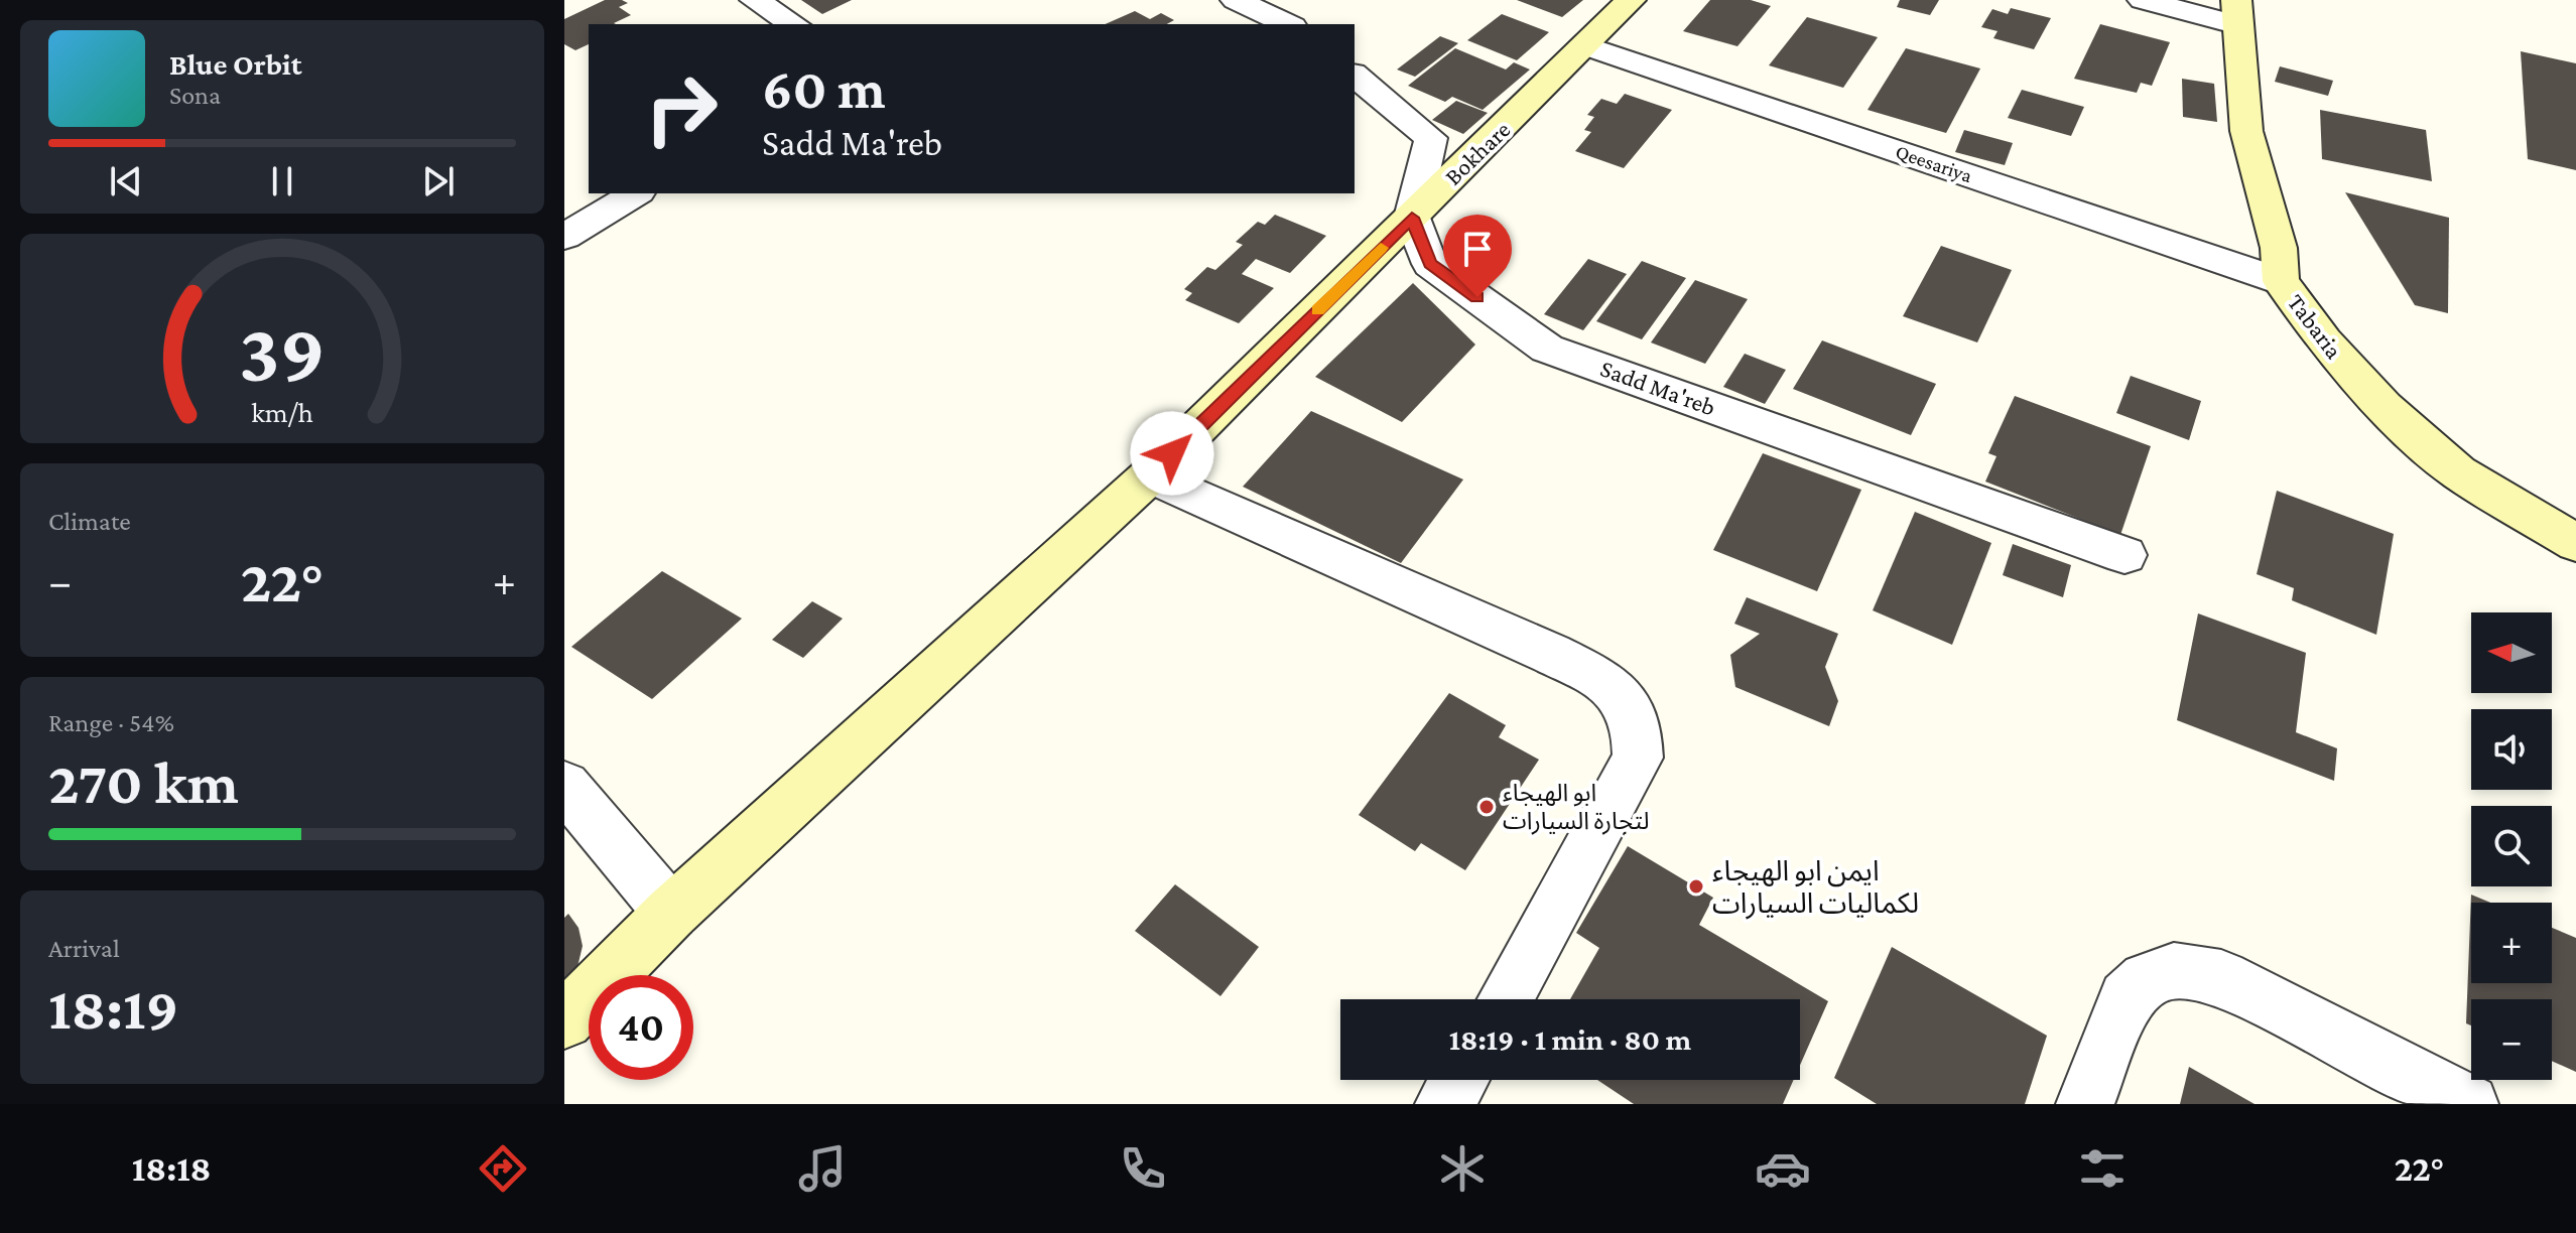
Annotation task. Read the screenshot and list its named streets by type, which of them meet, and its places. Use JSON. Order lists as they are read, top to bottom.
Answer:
{
  "streets": {
    "street": [
      "Bokhare",
      "Qeesariya",
      "Tabaria",
      "Sadd Ma'reb"
    ]
  },
  "crossings": [
    ["Bokhare", "Qeesariya"],
    ["Bokhare", "Sadd Ma'reb"],
    ["Qeesariya", "Tabaria"]
  ],
  "places": ["ابو الهيجاء لتجارة السيارات", "ايمن ابو الهيجاء لكماليات السيارات"],
  "north": "left",
  "page": {
    "turn": ["60 m", "Sadd Ma'reb"],
    "song": ["Blue Orbit", "Sona"],
    "tile": [
      "Climate",
      ["Range · 54%", "270 km"],
      ["Arrival", "18:19"]
    ],
    "heat": ["−", "22°", "+"],
    "map_buttons": ["+", "−"],
    "limit": "40",
    "trip": "18:19 · 1 min · 80 m",
    "tabs": ["18:18", "22°"],
    "gauge": ["39", "km/h"]
  }
}
